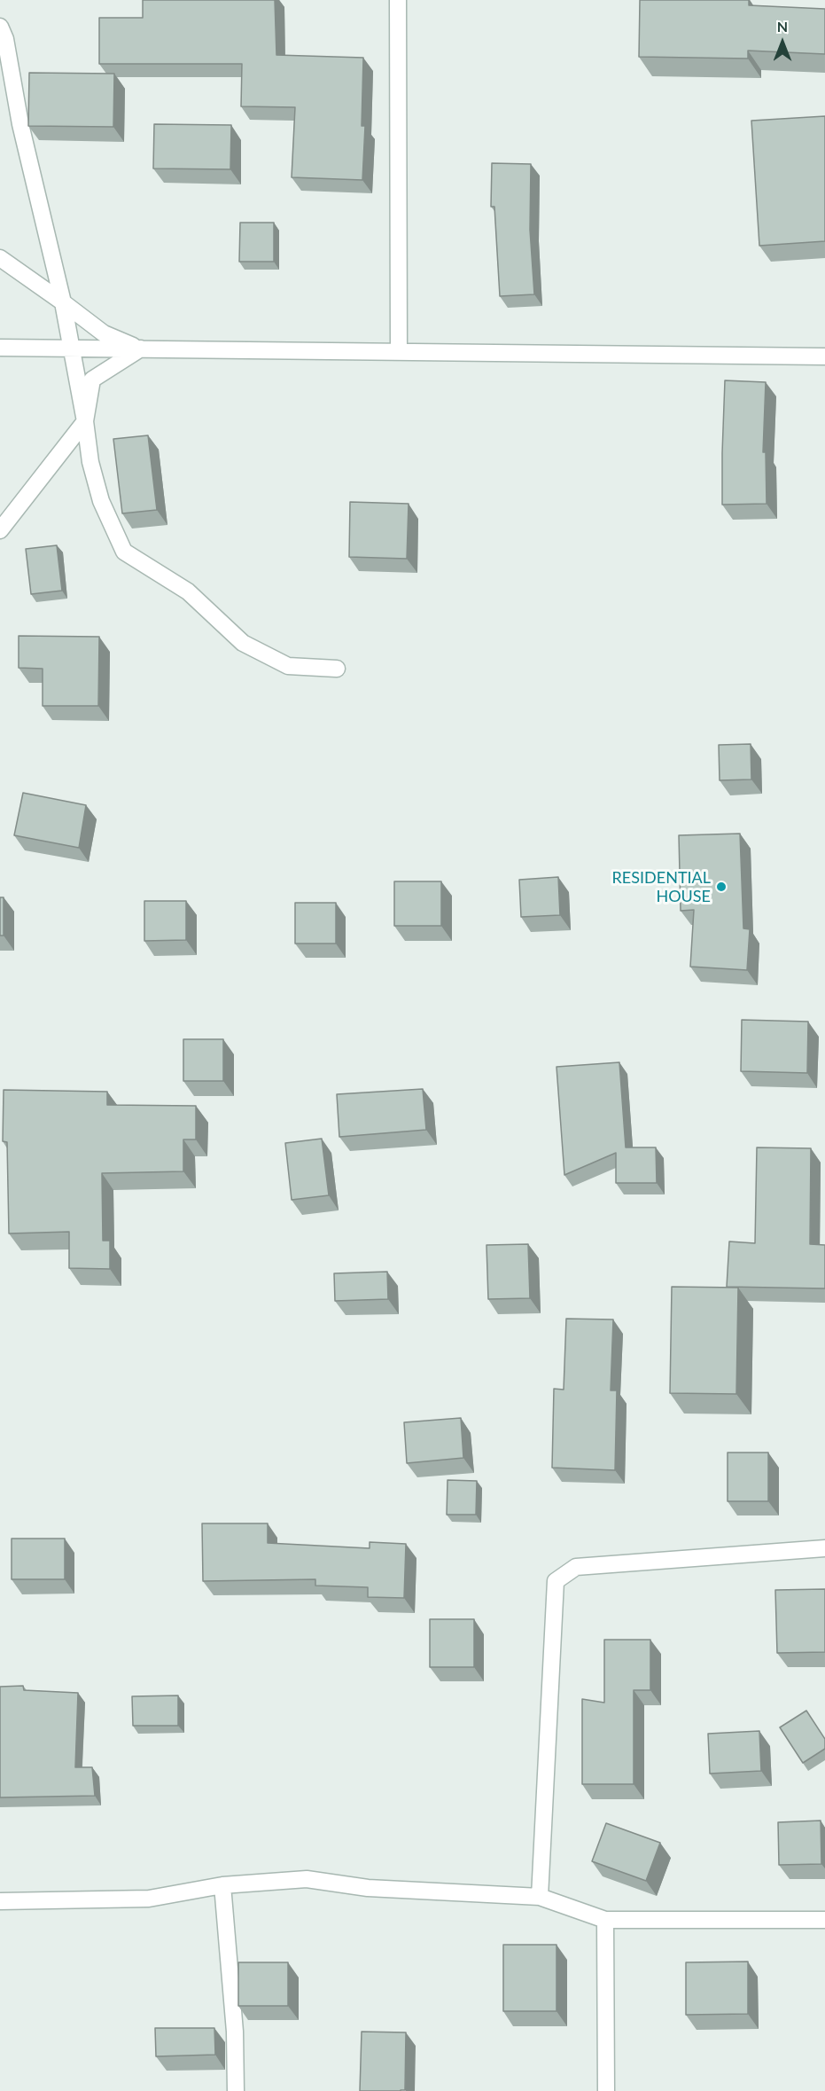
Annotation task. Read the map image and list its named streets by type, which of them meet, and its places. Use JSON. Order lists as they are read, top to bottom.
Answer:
{
  "places": ["RESIDENTIAL HOUSE"],
  "north": "top"
}
